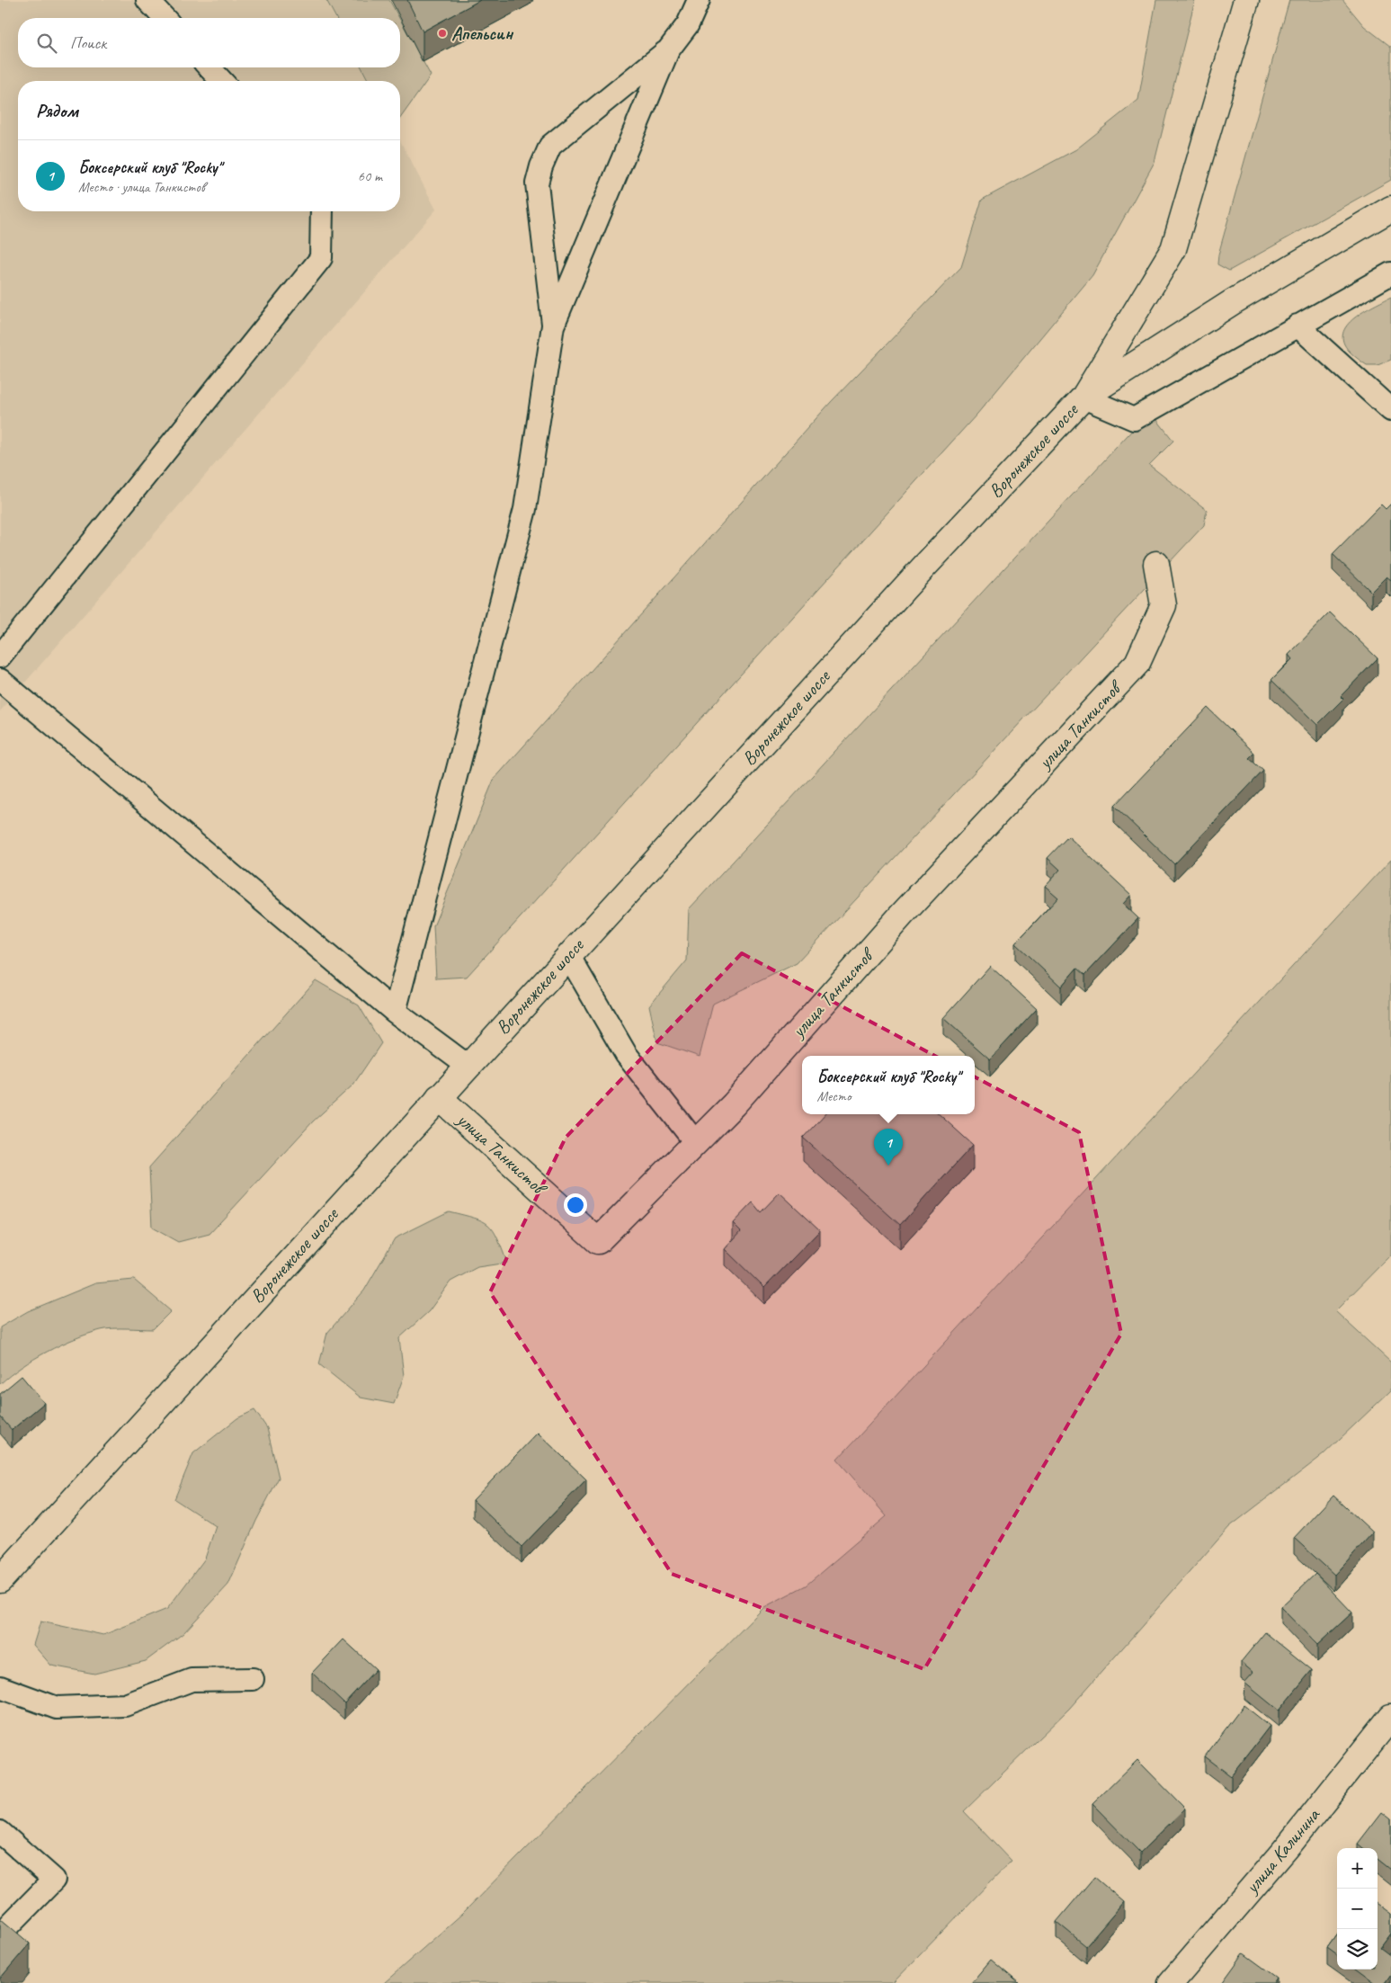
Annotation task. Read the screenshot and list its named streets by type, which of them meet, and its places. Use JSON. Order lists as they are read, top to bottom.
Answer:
{
  "streets": {
    "main road": ["Воронежское шоссе", "улица Танкистов", "улица Калинина"]
  },
  "crossings": [
    ["Воронежское шоссе", "улица Танкистов"]
  ],
  "places": ["Апельсин"],
  "page": {
    "search": "Поиск",
    "heading": "Рядом",
    "list": [
      {
        "mark": "1",
        "name": "Боксерский клуб \"Rocky\"",
        "note": "Место · улица Танкистов",
        "value": "60 m"
      }
    ],
    "popup": ["Боксерский клуб \"Rocky\"", "Место"],
    "pins": "1",
    "map_buttons": ["+", "−"]
  }
}
